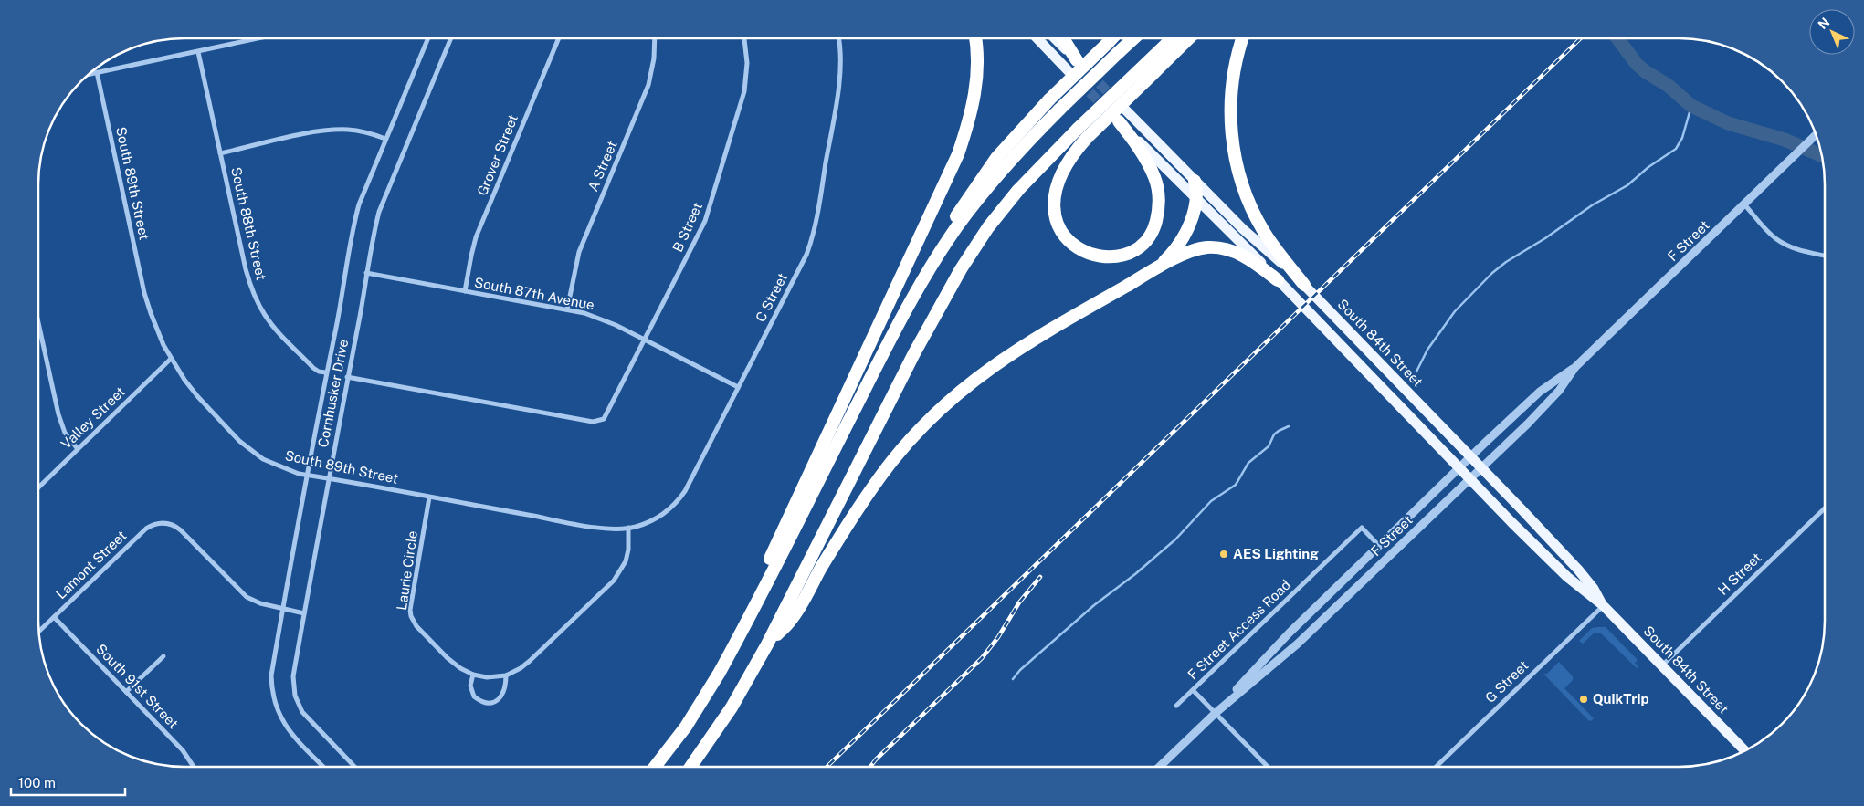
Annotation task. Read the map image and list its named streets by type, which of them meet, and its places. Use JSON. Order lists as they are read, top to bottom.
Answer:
{
  "streets": {
    "main road": ["South 84th Street"],
    "street": [
      "Grover Street",
      "A Street",
      "South 89th Street",
      "South 88th Street",
      "B Street",
      "F Street",
      "South 87th Avenue",
      "C Street",
      "Cornhusker Drive",
      "Valley Street",
      "Lamont Street",
      "Laurie Circle",
      "H Street",
      "F Street Access Road",
      "G Street",
      "South 91st Street"
    ]
  },
  "crossings": [
    ["Grover Street", "South 87th Avenue"],
    ["A Street", "South 87th Avenue"],
    ["South 89th Street", "C Street"],
    ["South 89th Street", "Cornhusker Drive"],
    ["South 89th Street", "Valley Street"],
    ["South 89th Street", "Laurie Circle"],
    ["South 88th Street", "Cornhusker Drive"],
    ["B Street", "South 87th Avenue"],
    ["B Street", "Cornhusker Drive"],
    ["F Street", "South 84th Street"],
    ["F Street", "F Street Access Road"],
    ["South 87th Avenue", "C Street"],
    ["South 87th Avenue", "Cornhusker Drive"],
    ["C Street", "Laurie Circle"],
    ["South 84th Street", "H Street"],
    ["South 84th Street", "G Street"],
    ["Cornhusker Drive", "Lamont Street"],
    ["Lamont Street", "South 91st Street"]
  ],
  "places": ["AES Lighting", "QuikTrip"],
  "scale_bar": "100 m",
  "north": "top left"
}
